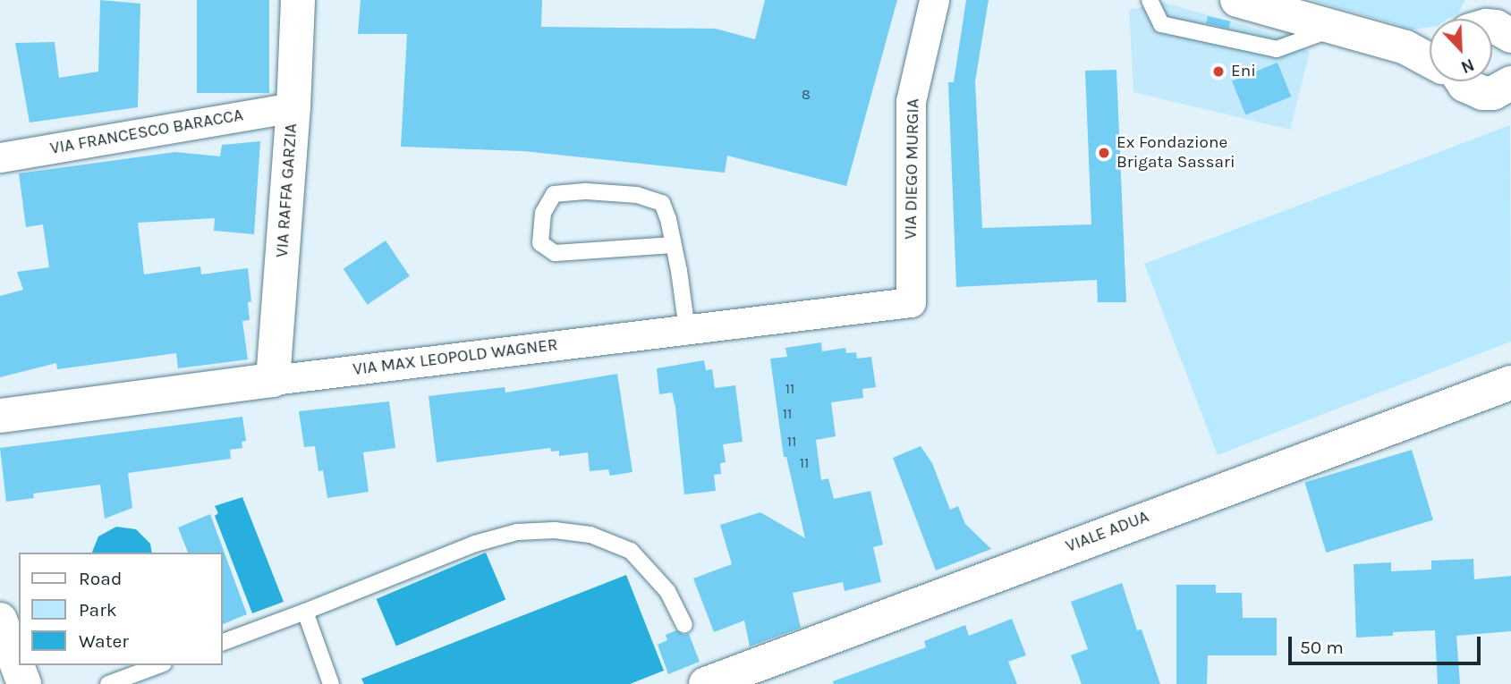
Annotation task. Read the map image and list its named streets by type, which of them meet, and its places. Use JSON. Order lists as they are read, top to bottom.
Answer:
{
  "streets": {
    "main road": ["VIA RAFFA GARZIA", "VIA MAX LEOPOLD WAGNER", "VIALE ADUA"],
    "street": ["VIA FRANCESCO BARACCA", "VIA DIEGO MURGIA"]
  },
  "crossings": [
    ["VIA FRANCESCO BARACCA", "VIA RAFFA GARZIA"],
    ["VIA DIEGO MURGIA", "VIA MAX LEOPOLD WAGNER"],
    ["VIA RAFFA GARZIA", "VIA MAX LEOPOLD WAGNER"]
  ],
  "places": ["Eni", "Ex Fondazione Brigata Sassari"],
  "house_numbers": [
    "8",
    "11",
    "11",
    "11",
    "11"
  ],
  "legend": ["Road", "Park", "Water"],
  "scale_bar": "50 m",
  "north": "bottom right"
}
